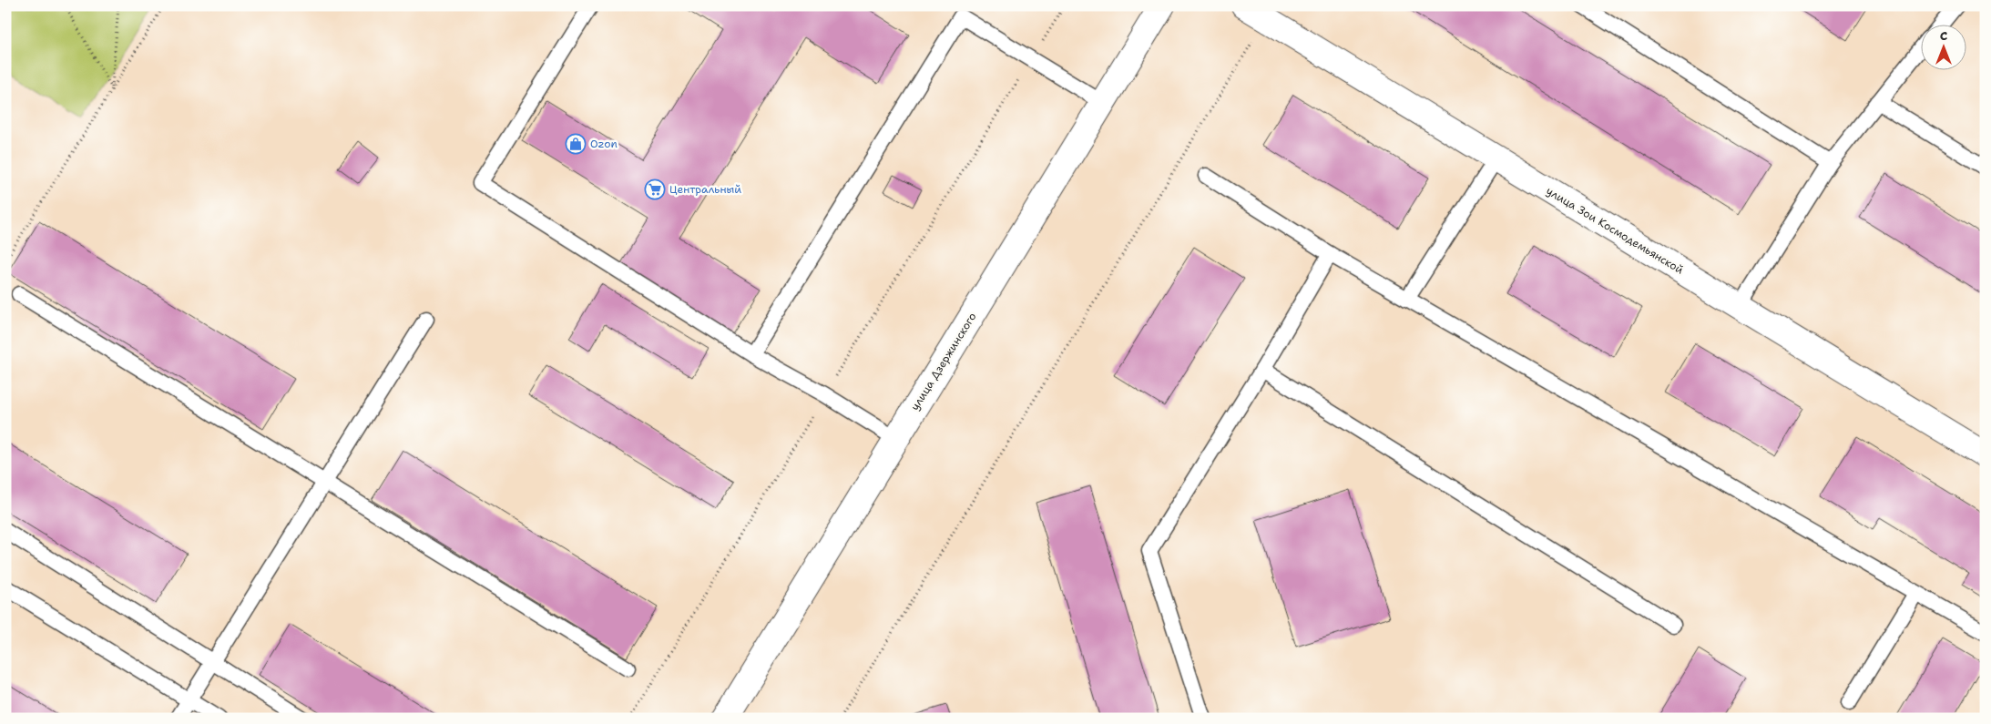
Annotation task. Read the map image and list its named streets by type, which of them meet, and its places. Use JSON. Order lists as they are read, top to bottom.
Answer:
{
  "streets": {
    "street": ["улица Зои Космодемьянской", "улица Дзержинского"]
  },
  "places": {
    "shop": ["Ozon"],
    "supermarket": ["Центральный"]
  },
  "north": "top"
}
